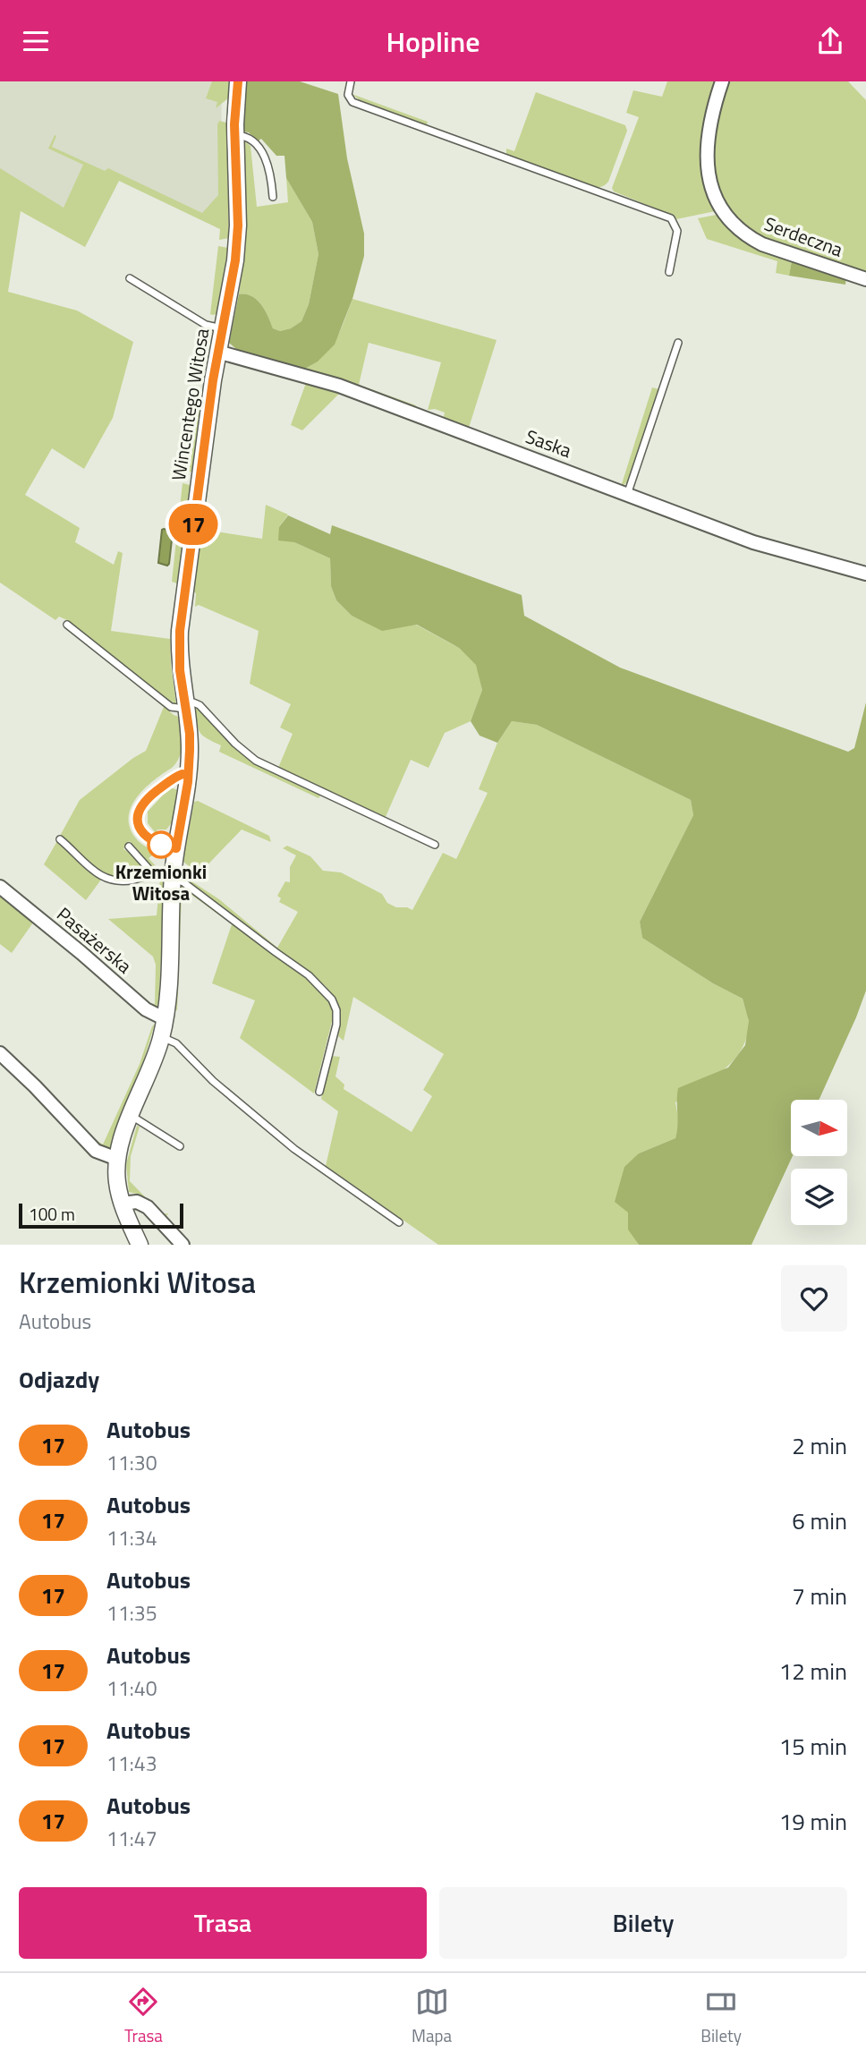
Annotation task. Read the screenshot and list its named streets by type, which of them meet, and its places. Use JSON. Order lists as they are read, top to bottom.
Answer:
{
  "streets": {
    "street": [
      "Serdeczna",
      "Wincentego Witosa",
      "Saska",
      "Pasażerska"
    ]
  },
  "crossings": [
    ["Wincentego Witosa", "Saska"],
    ["Wincentego Witosa", "Pasażerska"]
  ],
  "places": ["Krzemionki Witosa"],
  "lines": ["bus line 17"],
  "scale_bar": "100 m",
  "north": "right",
  "page": {
    "header": "Hopline",
    "on_map": "17",
    "scale": "100 m",
    "heading": [
      ["Krzemionki Witosa", "Autobus"],
      "Odjazdy"
    ],
    "list": [
      {
        "mark": "17",
        "name": "Autobus",
        "note": "11:30",
        "value": "2 min"
      },
      {
        "mark": "17",
        "name": "Autobus",
        "note": "11:34",
        "value": "6 min"
      },
      {
        "mark": "17",
        "name": "Autobus",
        "note": "11:35",
        "value": "7 min"
      },
      {
        "mark": "17",
        "name": "Autobus",
        "note": "11:40",
        "value": "12 min"
      },
      {
        "mark": "17",
        "name": "Autobus",
        "note": "11:43",
        "value": "15 min"
      },
      {
        "mark": "17",
        "name": "Autobus",
        "note": "11:47",
        "value": "19 min"
      }
    ],
    "buttons": ["Trasa", "Bilety"],
    "tabs": ["Trasa", "Mapa", "Bilety"]
  }
}
